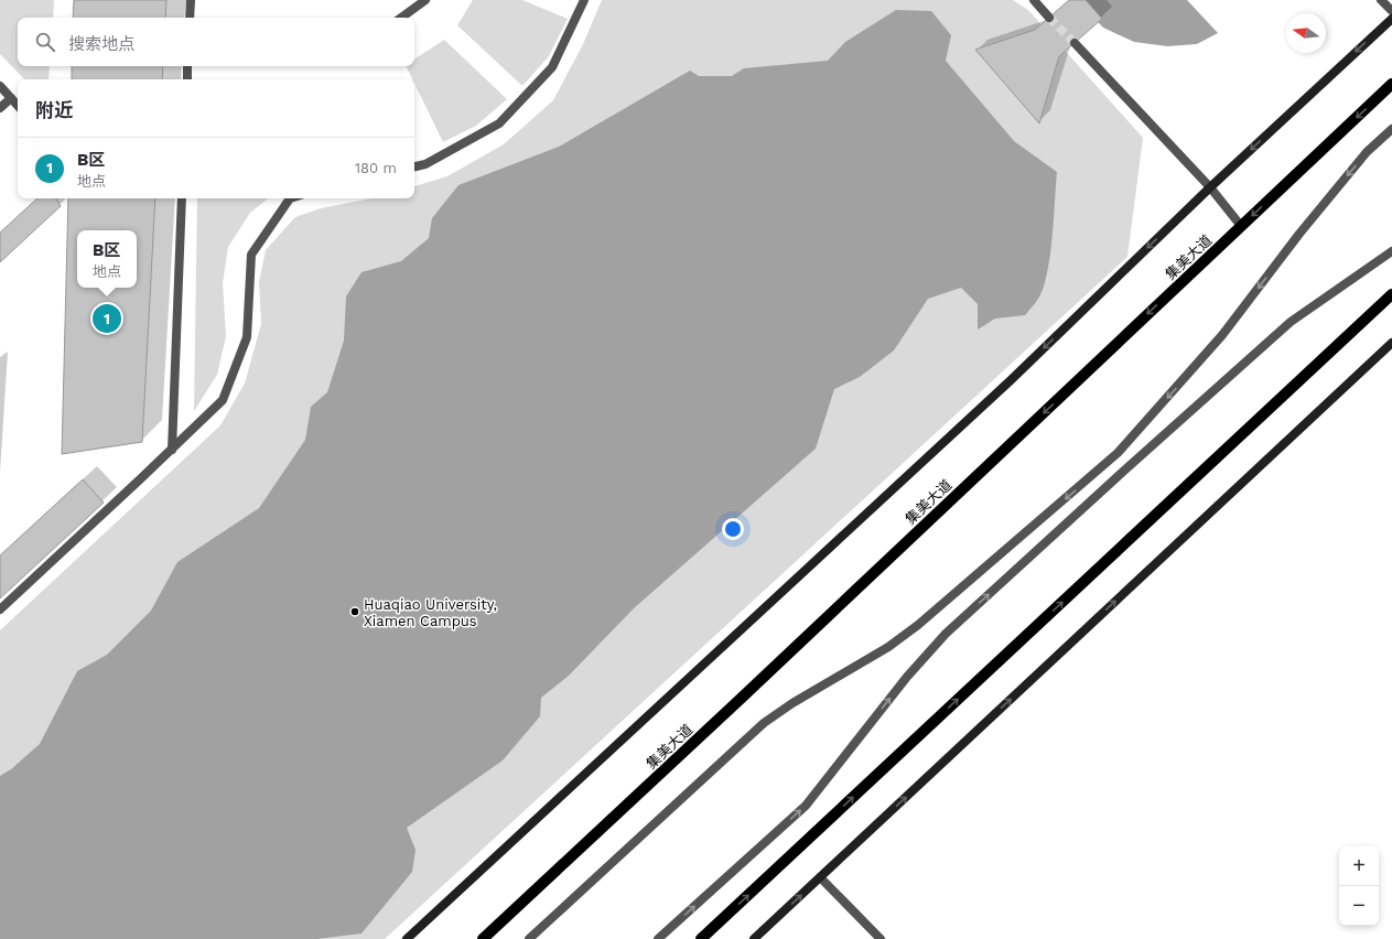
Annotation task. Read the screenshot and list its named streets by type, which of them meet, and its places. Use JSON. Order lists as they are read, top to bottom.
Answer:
{
  "streets": {
    "main road": ["集美大道"]
  },
  "places": ["Huaqiao University, Xiamen Campus"],
  "north": "left",
  "page": {
    "search": "搜索地点",
    "heading": "附近",
    "list": [
      {
        "mark": "1",
        "name": "B区",
        "note": "地点",
        "value": "180 m"
      }
    ],
    "popup": ["B区", "地点"],
    "pins": "1",
    "map_buttons": ["+", "−"]
  }
}
